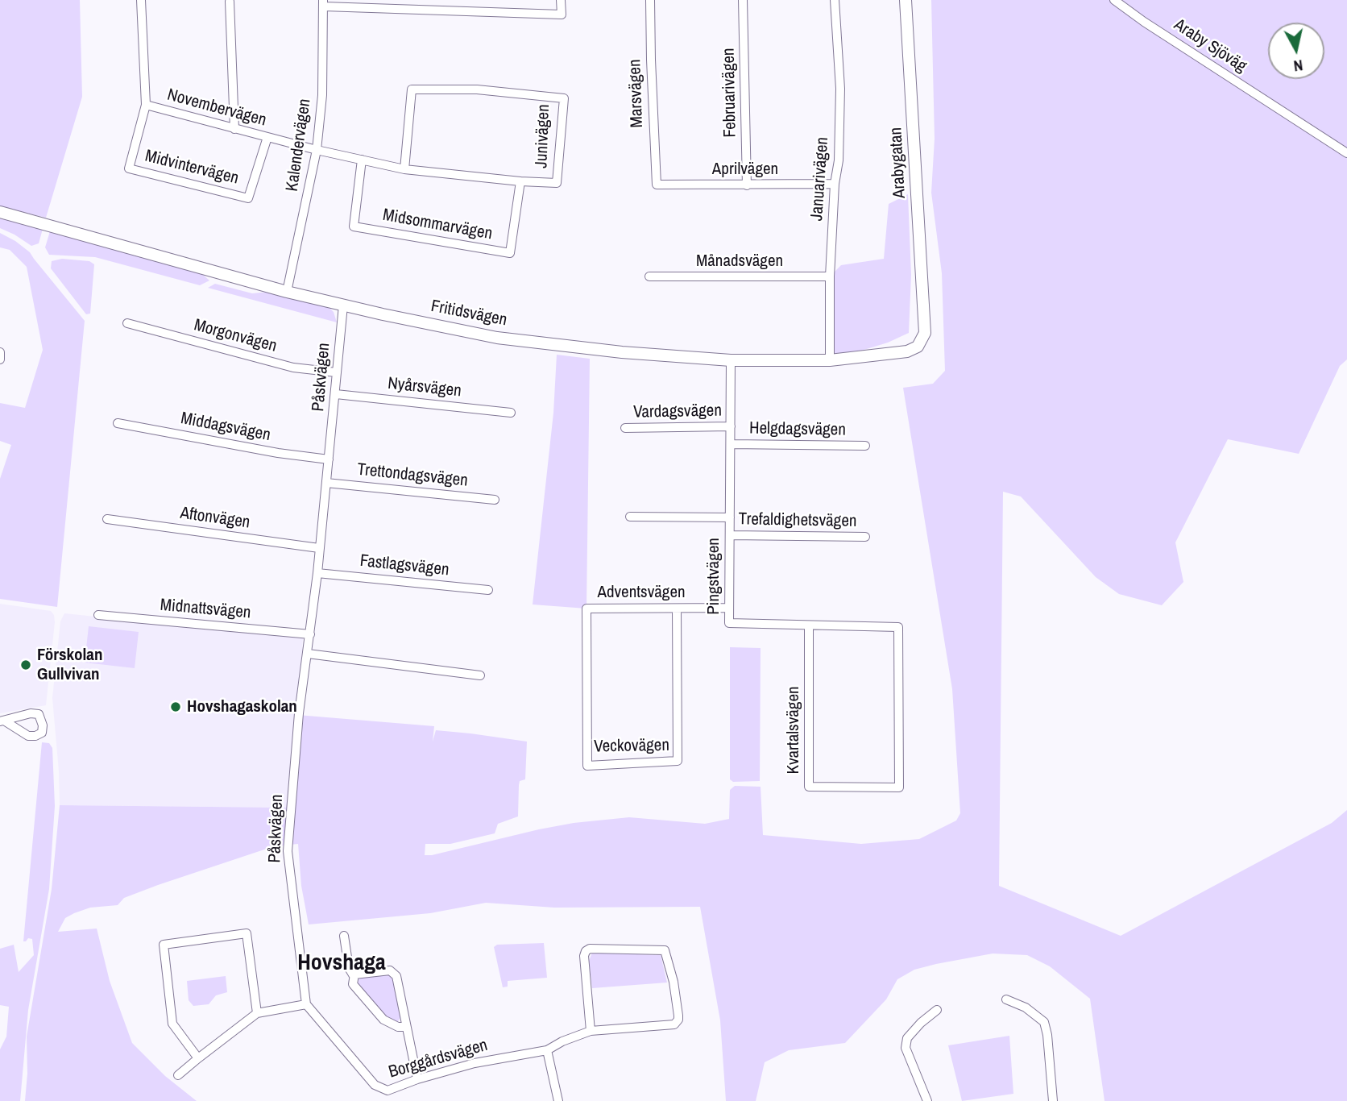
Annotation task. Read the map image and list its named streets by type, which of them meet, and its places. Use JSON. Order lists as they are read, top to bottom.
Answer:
{
  "streets": {
    "street": [
      "Araby Sjöväg",
      "Februarivägen",
      "Marsvägen",
      "Novembervägen",
      "Junivägen",
      "Kalendervägen",
      "Arabygatan",
      "Midvintervägen",
      "Aprilvägen",
      "Januarivägen",
      "Midsommarvägen",
      "Månadsvägen",
      "Fritidsvägen",
      "Morgonvägen",
      "Påskvägen",
      "Nyårsvägen",
      "Vardagsvägen",
      "Middagsvägen",
      "Helgdagsvägen",
      "Trettondagsvägen",
      "Aftonvägen",
      "Trefaldighetsvägen",
      "Fastlagsvägen",
      "Pingstvägen",
      "Adventsvägen",
      "Midnattsvägen",
      "Kvartalsvägen",
      "Veckovägen",
      "Borggårdsvägen"
    ]
  },
  "crossings": [
    ["Februarivägen", "Aprilvägen"],
    ["Marsvägen", "Aprilvägen"],
    ["Novembervägen", "Junivägen"],
    ["Novembervägen", "Kalendervägen"],
    ["Novembervägen", "Midvintervägen"],
    ["Junivägen", "Kalendervägen"],
    ["Junivägen", "Midsommarvägen"],
    ["Kalendervägen", "Fritidsvägen"],
    ["Arabygatan", "Fritidsvägen"],
    ["Aprilvägen", "Januarivägen"],
    ["Januarivägen", "Månadsvägen"],
    ["Januarivägen", "Fritidsvägen"],
    ["Fritidsvägen", "Påskvägen"],
    ["Fritidsvägen", "Pingstvägen"],
    ["Morgonvägen", "Påskvägen"],
    ["Påskvägen", "Nyårsvägen"],
    ["Påskvägen", "Middagsvägen"],
    ["Påskvägen", "Trettondagsvägen"],
    ["Påskvägen", "Aftonvägen"],
    ["Påskvägen", "Fastlagsvägen"],
    ["Påskvägen", "Midnattsvägen"],
    ["Påskvägen", "Borggårdsvägen"],
    ["Vardagsvägen", "Pingstvägen"],
    ["Helgdagsvägen", "Pingstvägen"],
    ["Trefaldighetsvägen", "Pingstvägen"],
    ["Pingstvägen", "Adventsvägen"],
    ["Pingstvägen", "Kvartalsvägen"],
    ["Adventsvägen", "Veckovägen"]
  ],
  "districts": ["Hovshaga"],
  "places": ["Förskolan Gullvivan", "Hovshagaskolan"],
  "north": "bottom"
}
